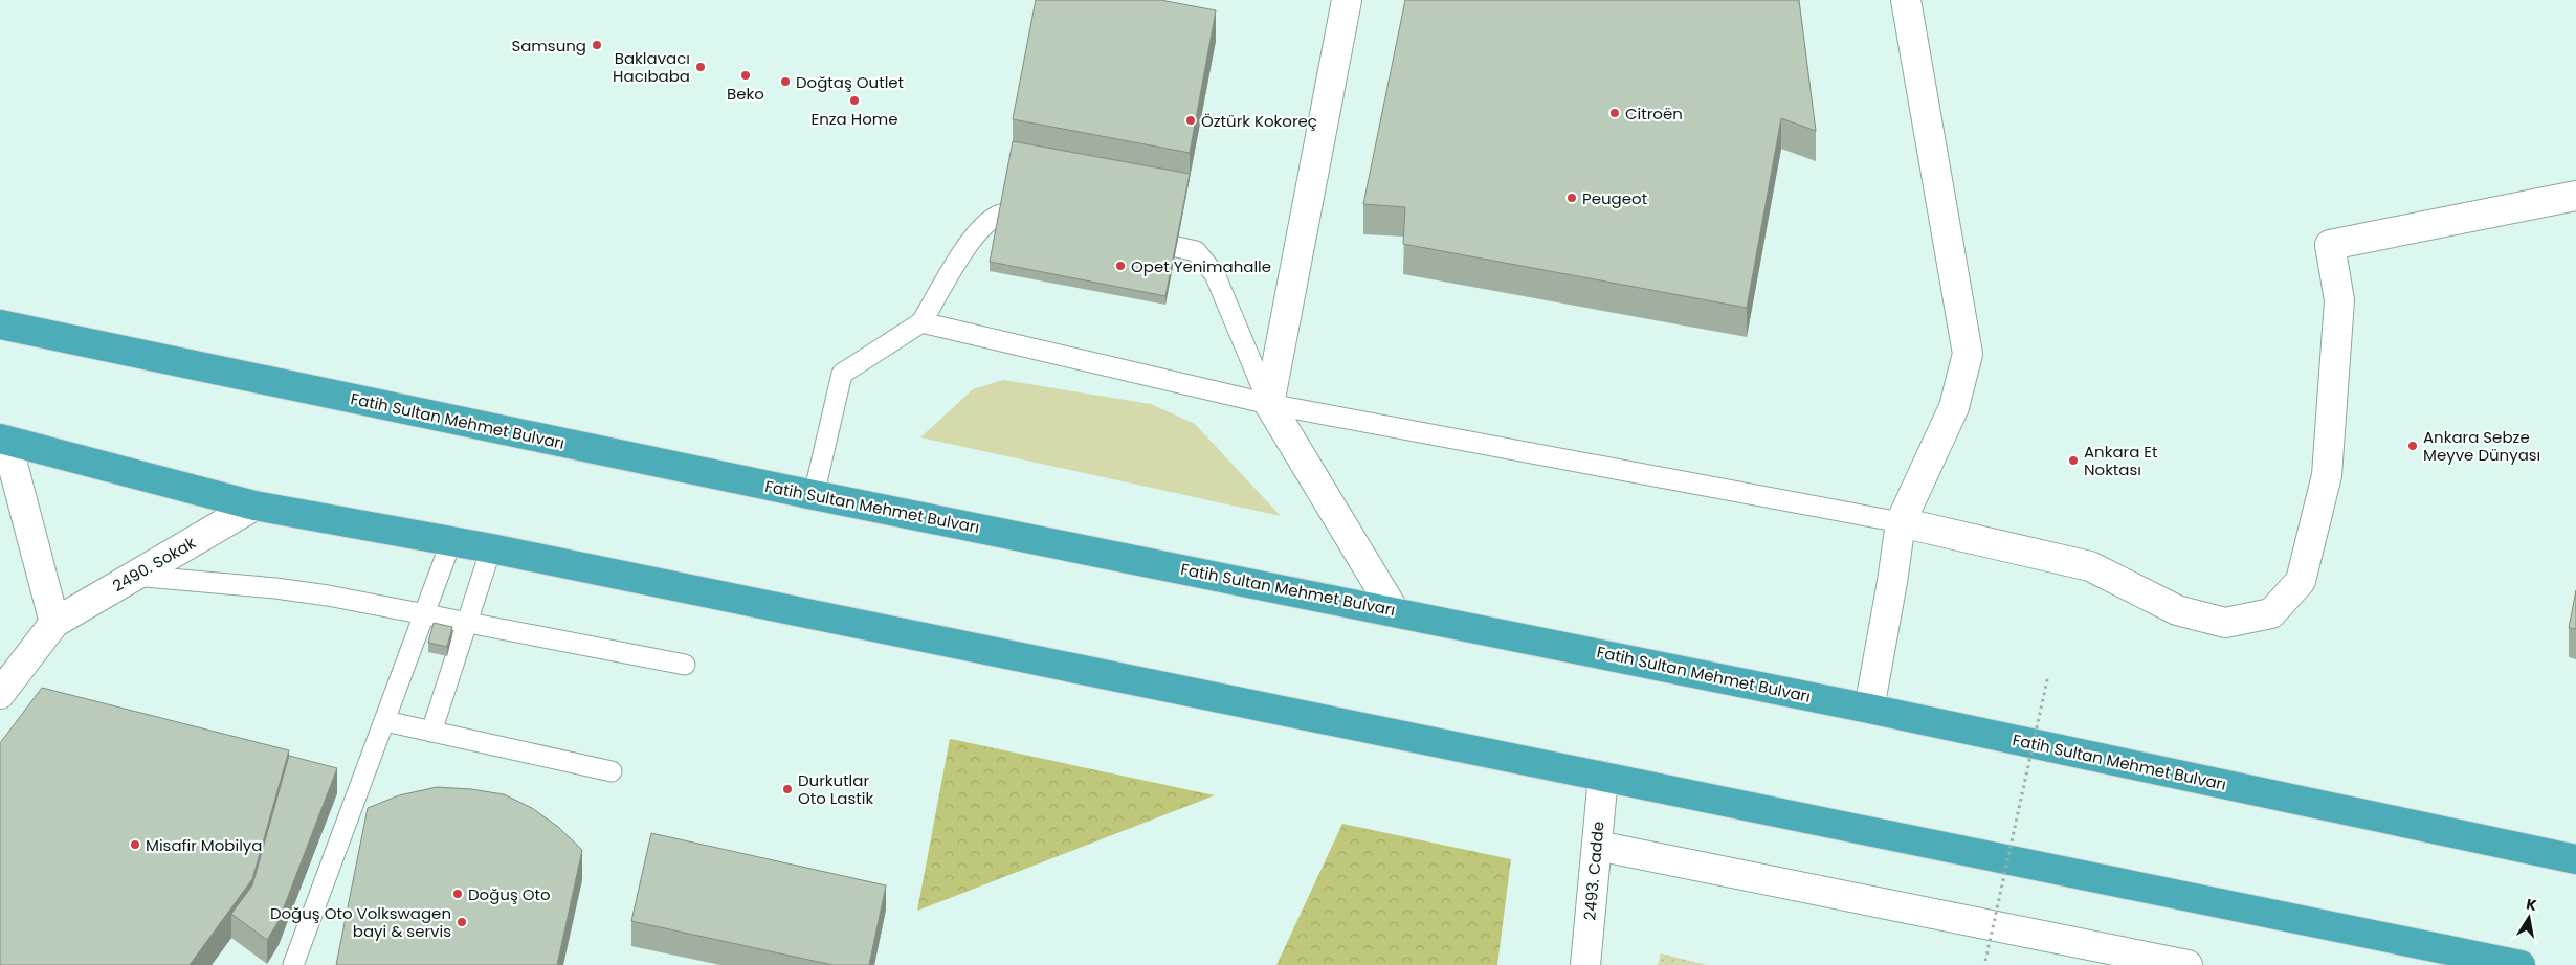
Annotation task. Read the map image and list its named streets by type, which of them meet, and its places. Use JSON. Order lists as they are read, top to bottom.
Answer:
{
  "streets": {
    "highway": ["Fatih Sultan Mehmet Bulvarı"],
    "street": ["2490. Sokak", "2493. Cadde"]
  },
  "places": [
    "Samsung",
    "Baklavacı Hacıbaba",
    "Beko",
    "Doğtaş Outlet",
    "Enza Home",
    "Citroën",
    "Öztürk Kokoreç",
    "Peugeot",
    "Opet Yenimahalle",
    "Ankara Sebze Meyve Dünyası",
    "Ankara Et Noktası",
    "Durkutlar Oto Lastik",
    "Misafir Mobilya",
    "Doğuş Oto",
    "Doğuş Oto Volkswagen bayi & servis"
  ],
  "north": "top"
}
